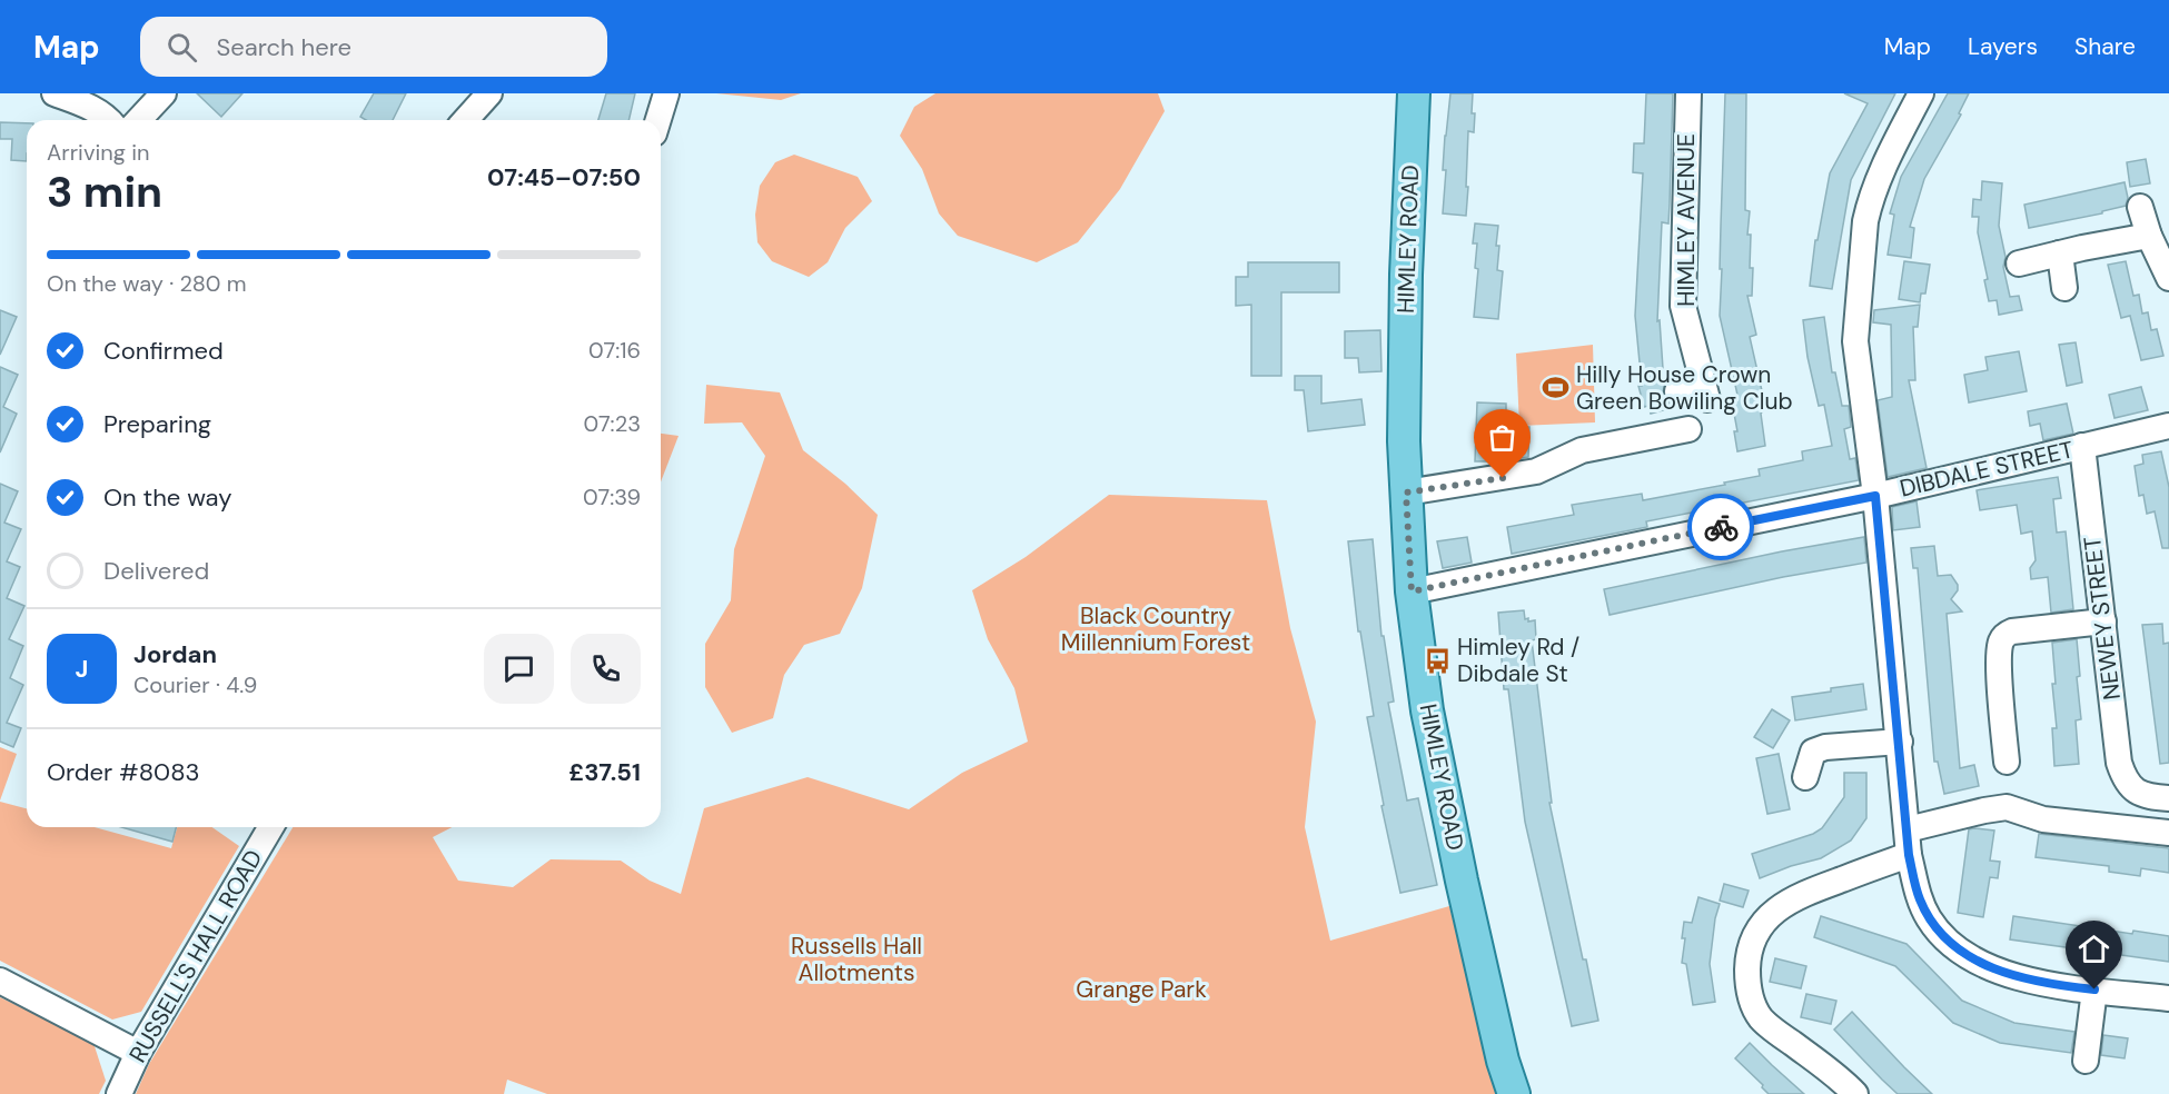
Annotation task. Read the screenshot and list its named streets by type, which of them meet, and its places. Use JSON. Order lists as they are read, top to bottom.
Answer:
{
  "streets": {
    "main road": ["HIMLEY ROAD"],
    "street": [
      "HIMLEY AVENUE",
      "DIBDALE STREET",
      "NEWEY STREET",
      "RUSSELL'S HALL ROAD"
    ]
  },
  "crossings": [
    ["HIMLEY ROAD", "DIBDALE STREET"],
    ["DIBDALE STREET", "NEWEY STREET"]
  ],
  "parks": ["Black Country Millennium Forest", "Russells Hall Allotments", "Grange Park"],
  "places": {
    "sports": ["Hilly House Crown Green Bowiling Club"],
    "bus stop": ["Himley Rd / Dibdale St"]
  },
  "page": {
    "header": "Map",
    "search": "Search here",
    "nav": ["Map", "Layers", "Share"],
    "heading": ["3 min", "Arriving in", "07:45–07:50"],
    "panel": [
      "Jordan",
      "Courier · 4.9",
      "Order #8083",
      "£37.51"
    ],
    "bar": "On the way · 280 m",
    "list": [
      ["Confirmed", "07:16"],
      ["Preparing", "07:23"],
      ["On the way", "07:39"],
      "Delivered"
    ],
    "round": "J"
  }
}
